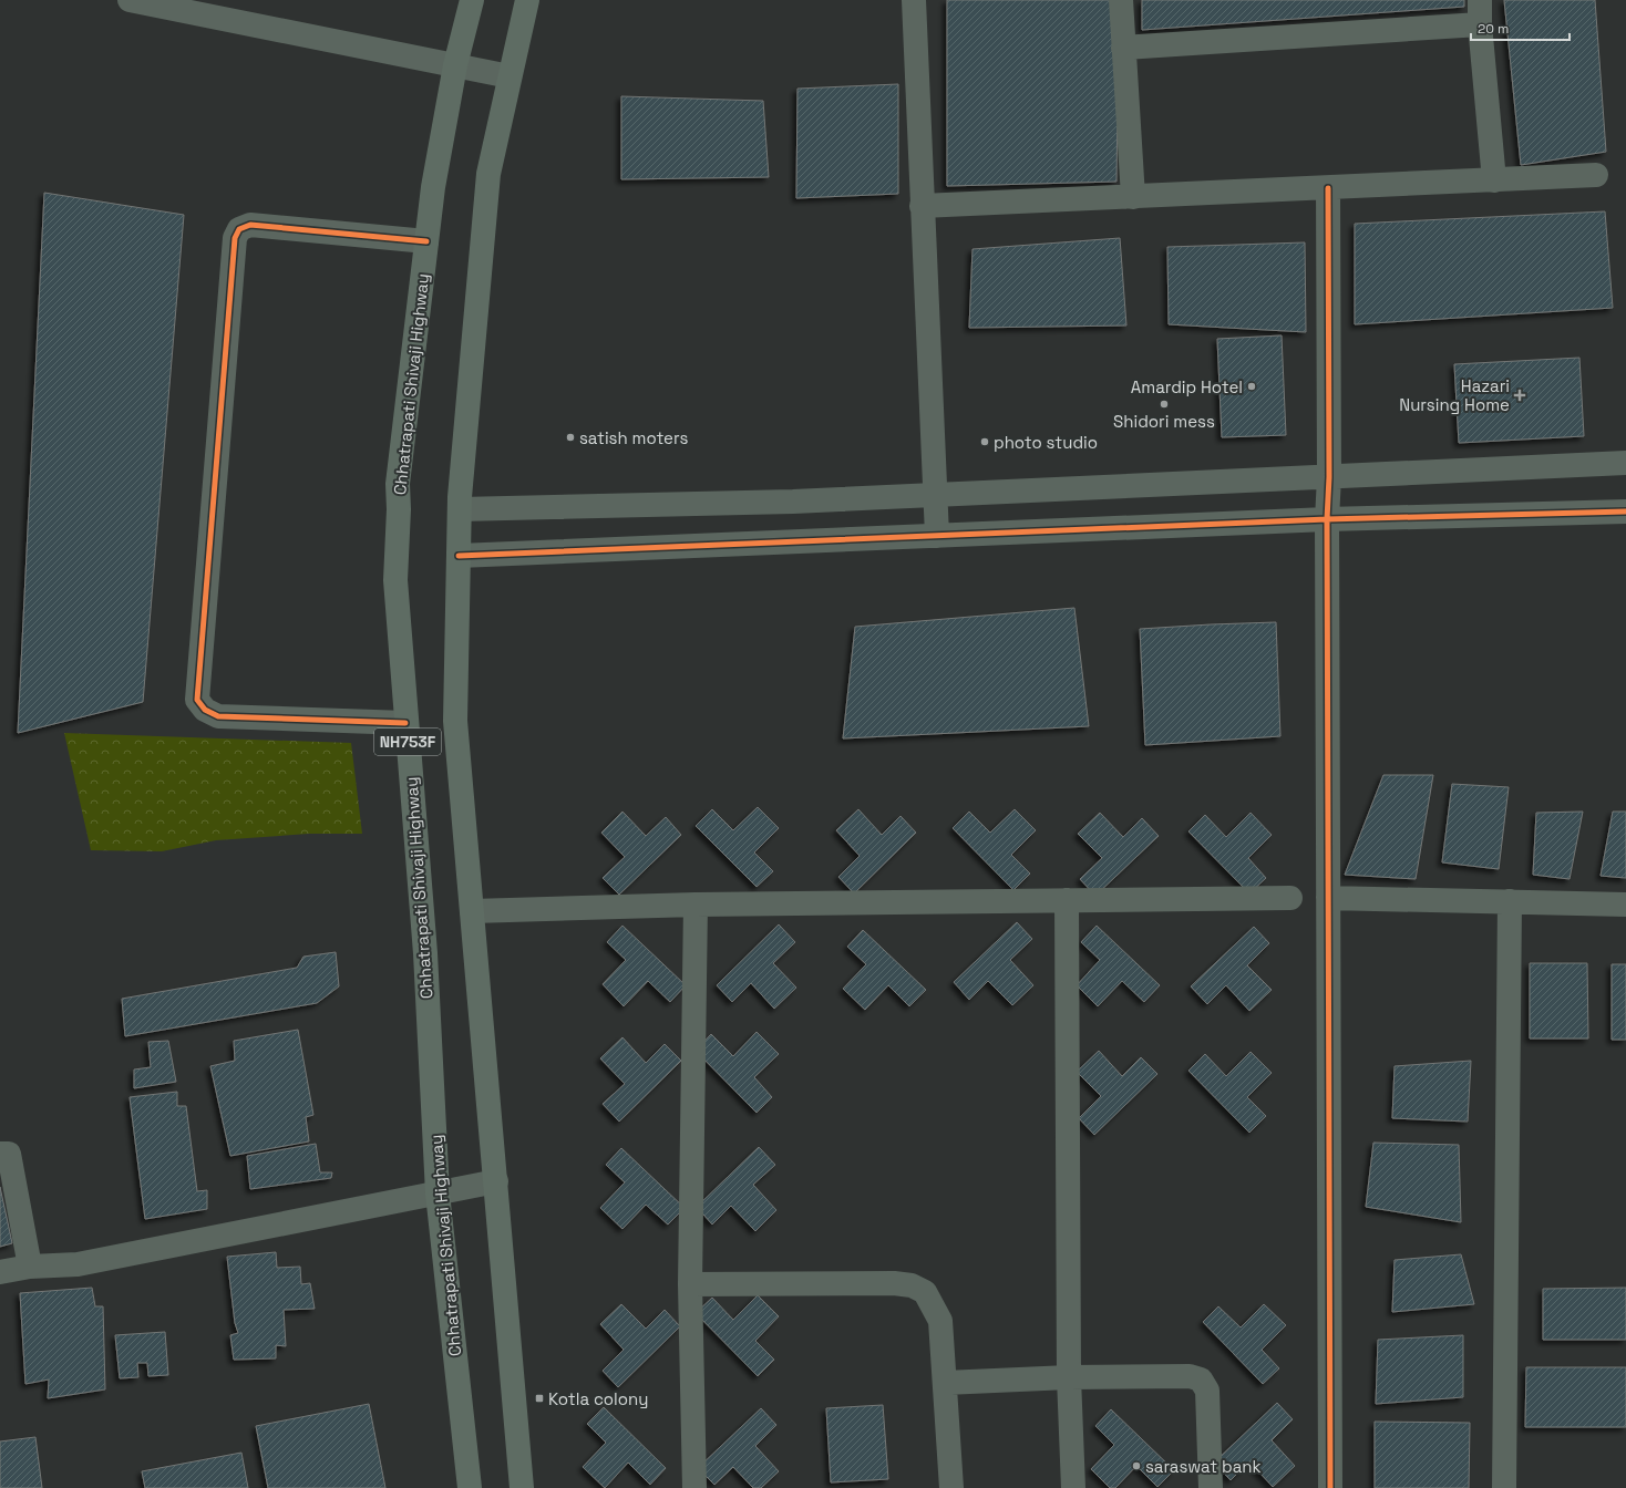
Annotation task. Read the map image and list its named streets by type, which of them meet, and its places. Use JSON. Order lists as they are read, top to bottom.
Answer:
{
  "streets": {
    "highway": ["Chhatrapati Shivaji Highway", "NH753F"]
  },
  "places": {
    "other": [
      "Amardip Hotel",
      "Shidori mess",
      "satish moters",
      "photo studio",
      "saraswat bank"
    ],
    "health": ["Hazari Nursing Home"],
    "transit": ["Kotla colony"]
  },
  "scale_bar": "20 m"
}
